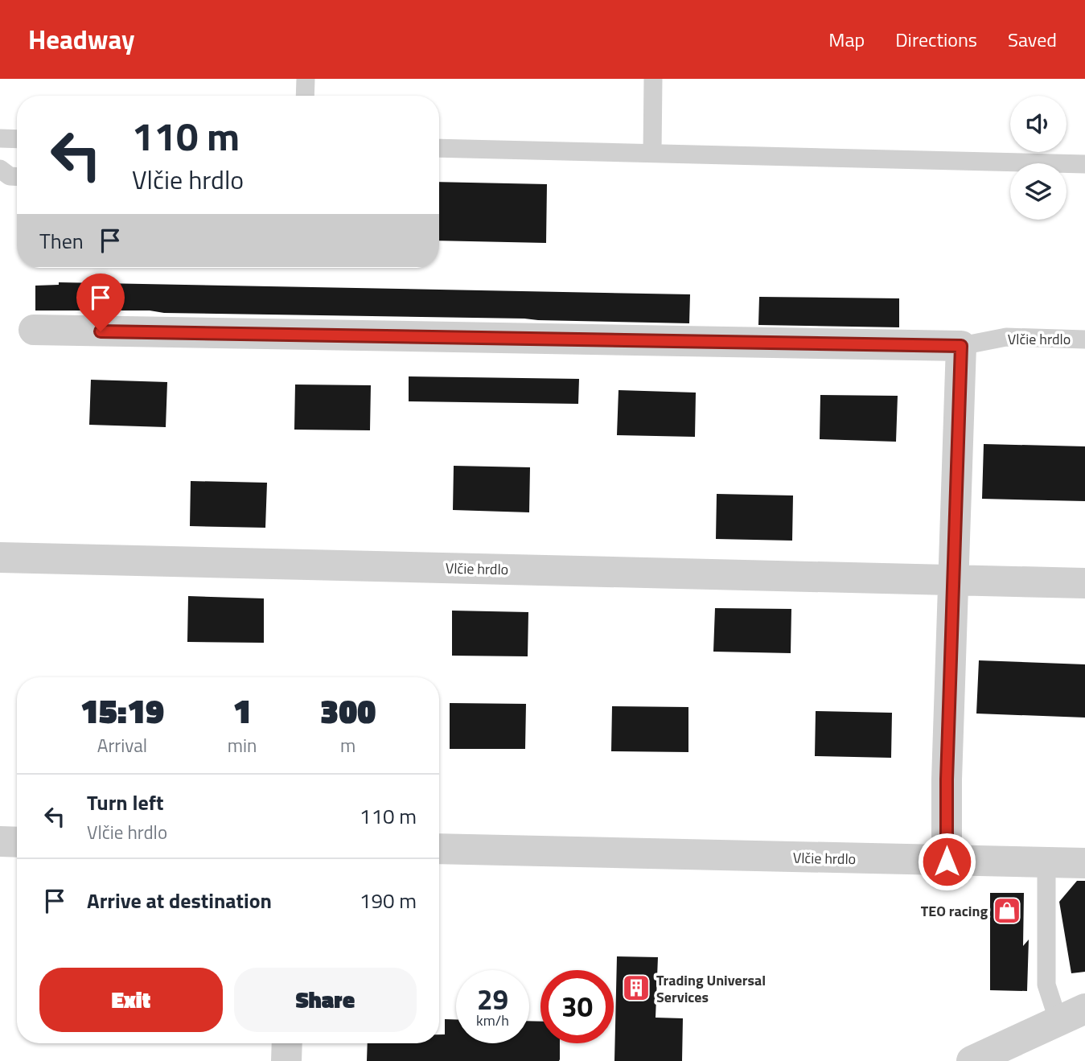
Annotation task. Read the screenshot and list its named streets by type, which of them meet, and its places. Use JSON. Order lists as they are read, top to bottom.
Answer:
{
  "streets": {
    "street": ["Vlčie hrdlo"]
  },
  "places": {
    "shop": ["TEO racing"],
    "building": ["Trading Universal Services"]
  },
  "page": {
    "header": "Headway",
    "nav": ["Map", "Directions", "Saved"],
    "turn": ["110 m", "Vlčie hrdlo"],
    "then": "Then",
    "eta": [
      "15:19",
      "Arrival",
      "1",
      "min",
      "300",
      "m"
    ],
    "list": [
      {
        "name": "Turn left",
        "note": "Vlčie hrdlo",
        "value": "110 m"
      },
      {
        "name": "Arrive at destination",
        "value": "190 m"
      }
    ],
    "buttons": ["Exit", "Share"],
    "speed": "29 km/h",
    "limit": "30"
  }
}
